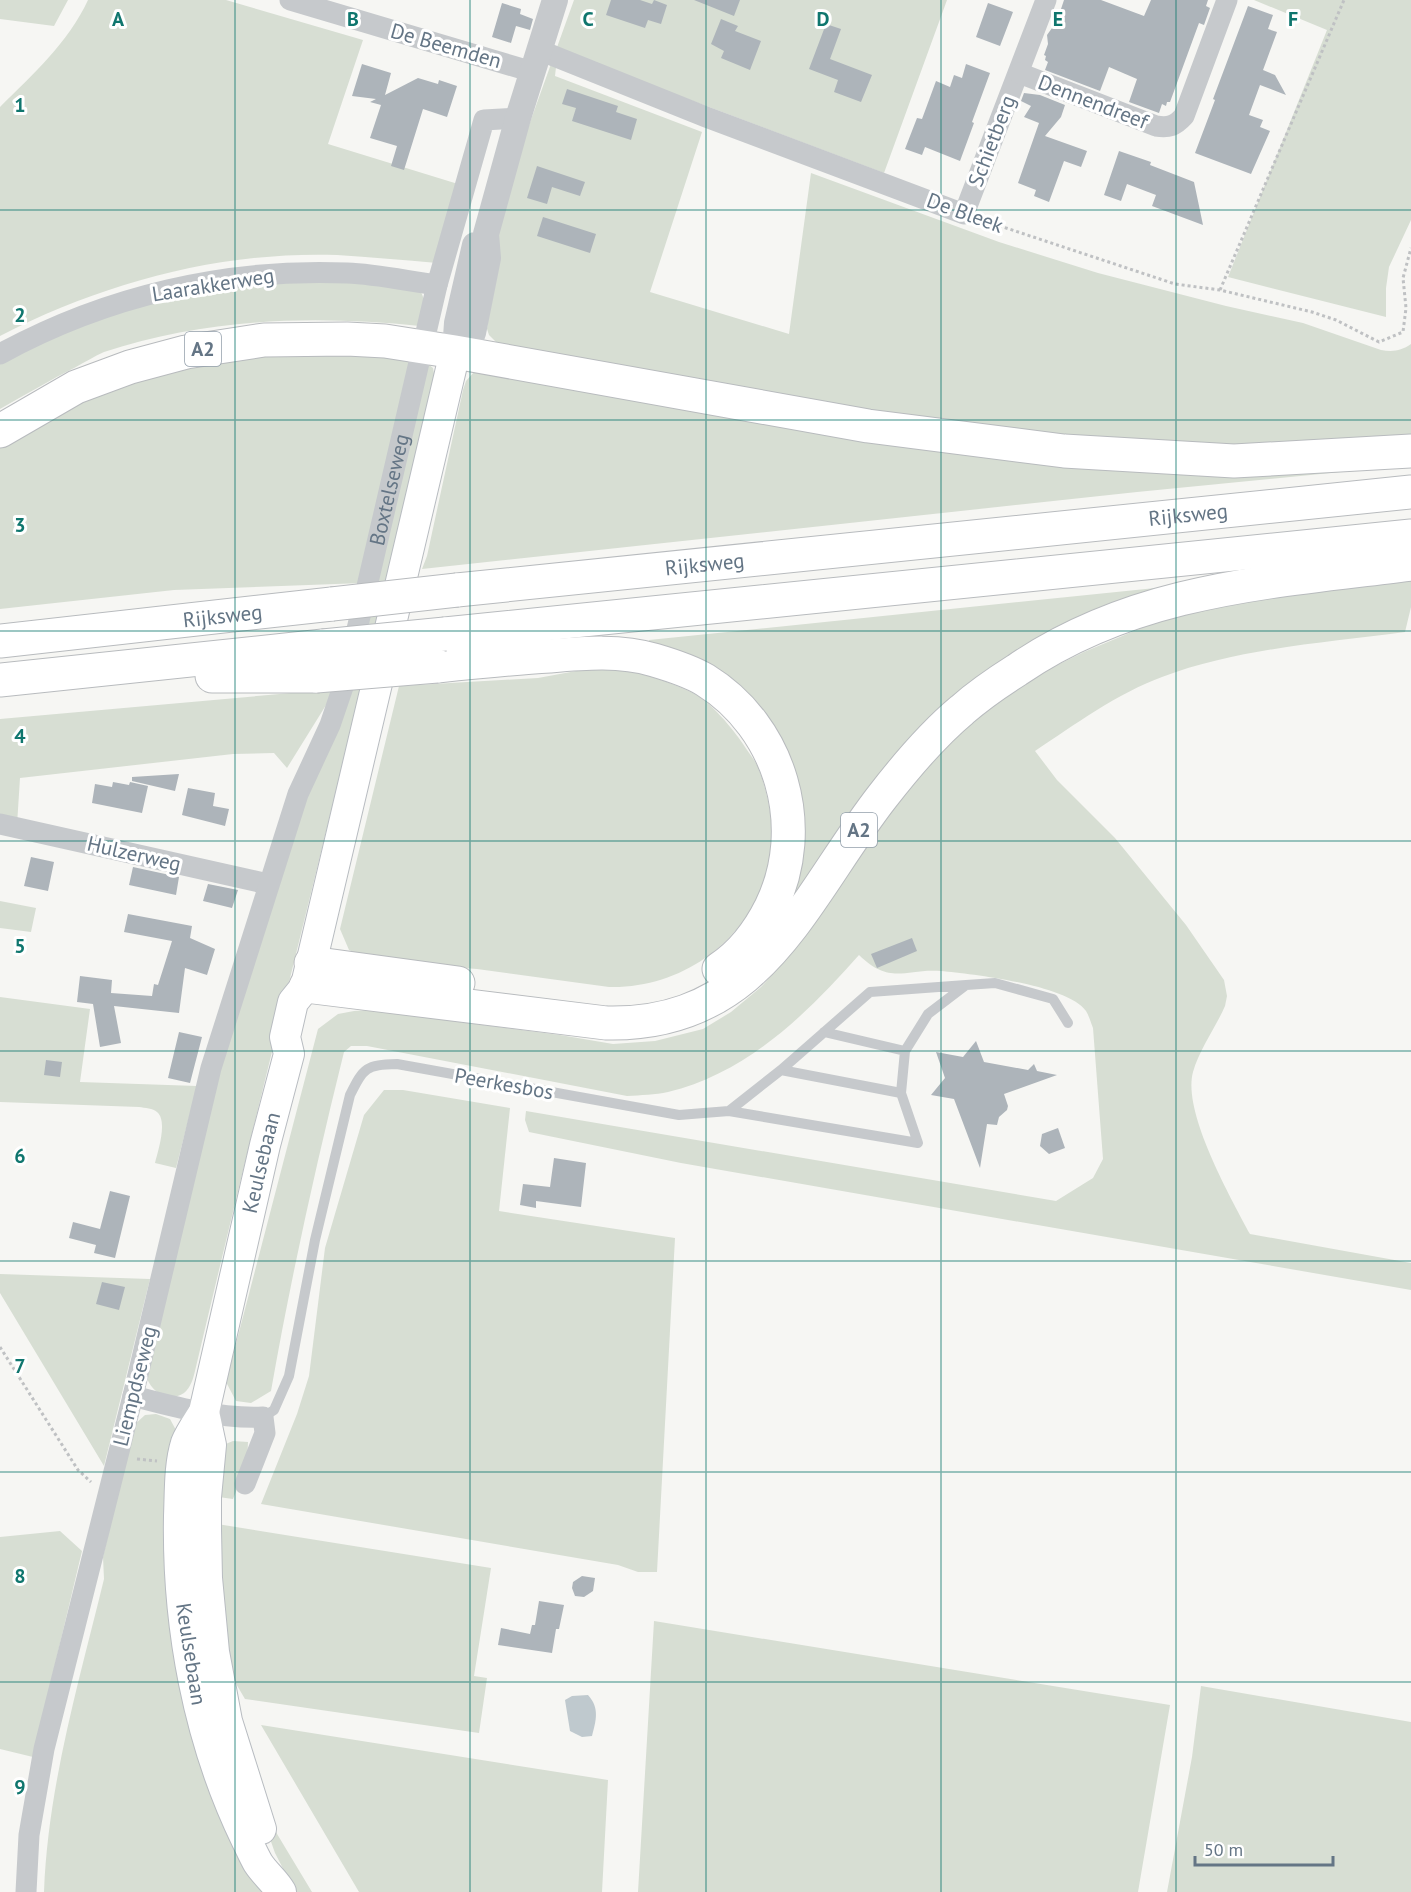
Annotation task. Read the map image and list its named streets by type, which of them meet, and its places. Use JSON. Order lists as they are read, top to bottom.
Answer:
{
  "streets": {
    "highway": ["A2", "Rijksweg"],
    "main road": ["Boxtelseweg", "Keulsebaan"],
    "street": [
      "De Beemden",
      "Dennendreef",
      "Schietberg",
      "De Bleek",
      "Laarakkerweg",
      "Hulzerweg",
      "Liempdseweg"
    ],
    "lane": ["Peerkesbos"]
  },
  "crossings": [
    ["De Beemden", "De Bleek"],
    ["De Beemden", "Boxtelseweg"],
    ["Dennendreef", "Schietberg"],
    ["Schietberg", "De Bleek"],
    ["De Bleek", "Boxtelseweg"],
    ["Laarakkerweg", "Boxtelseweg"],
    ["A2", "Boxtelseweg"],
    ["Boxtelseweg", "Hulzerweg"],
    ["Boxtelseweg", "Keulsebaan"],
    ["Boxtelseweg", "Liempdseweg"],
    ["Hulzerweg", "Liempdseweg"]
  ],
  "scale_bar": "50 m",
  "grid": {
    "columns": [
      "A",
      "B",
      "C",
      "D",
      "E",
      "F"
    ],
    "rows": [
      "1",
      "2",
      "3",
      "4",
      "5",
      "6",
      "7",
      "8",
      "9"
    ]
  }
}
